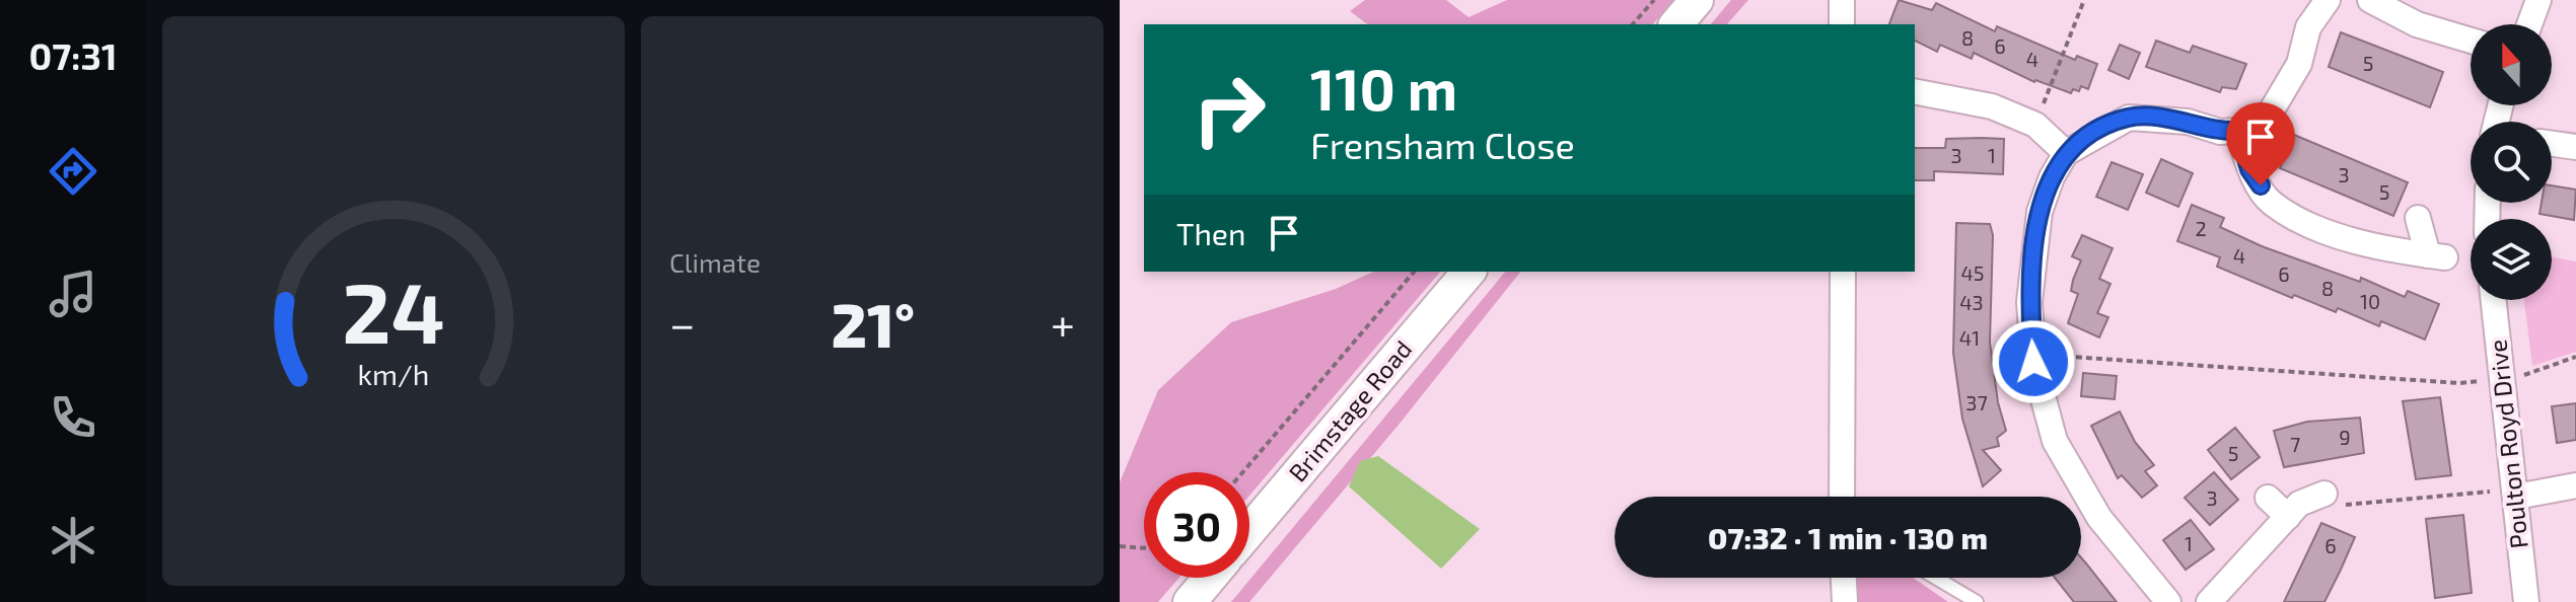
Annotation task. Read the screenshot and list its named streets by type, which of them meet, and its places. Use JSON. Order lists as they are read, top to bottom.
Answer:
{
  "streets": {
    "main road": ["Brimstage Road"],
    "street": ["Poulton Royd Drive"]
  },
  "house_numbers": [
    "8",
    "6",
    "4",
    "5",
    "3",
    "1",
    "3",
    "5",
    "2",
    "4",
    "45",
    "6",
    "8",
    "10",
    "43",
    "41",
    "37",
    "9",
    "7",
    "5",
    "3",
    "1",
    "6"
  ],
  "north": "top",
  "page": {
    "tabs": "07:31",
    "tile": "Climate",
    "turn": ["110 m", "Frensham Close"],
    "then": "Then",
    "heat": ["−", "21°", "+"],
    "limit": "30",
    "trip": "07:32 · 1 min · 130 m",
    "gauge": ["24", "km/h"]
  }
}
